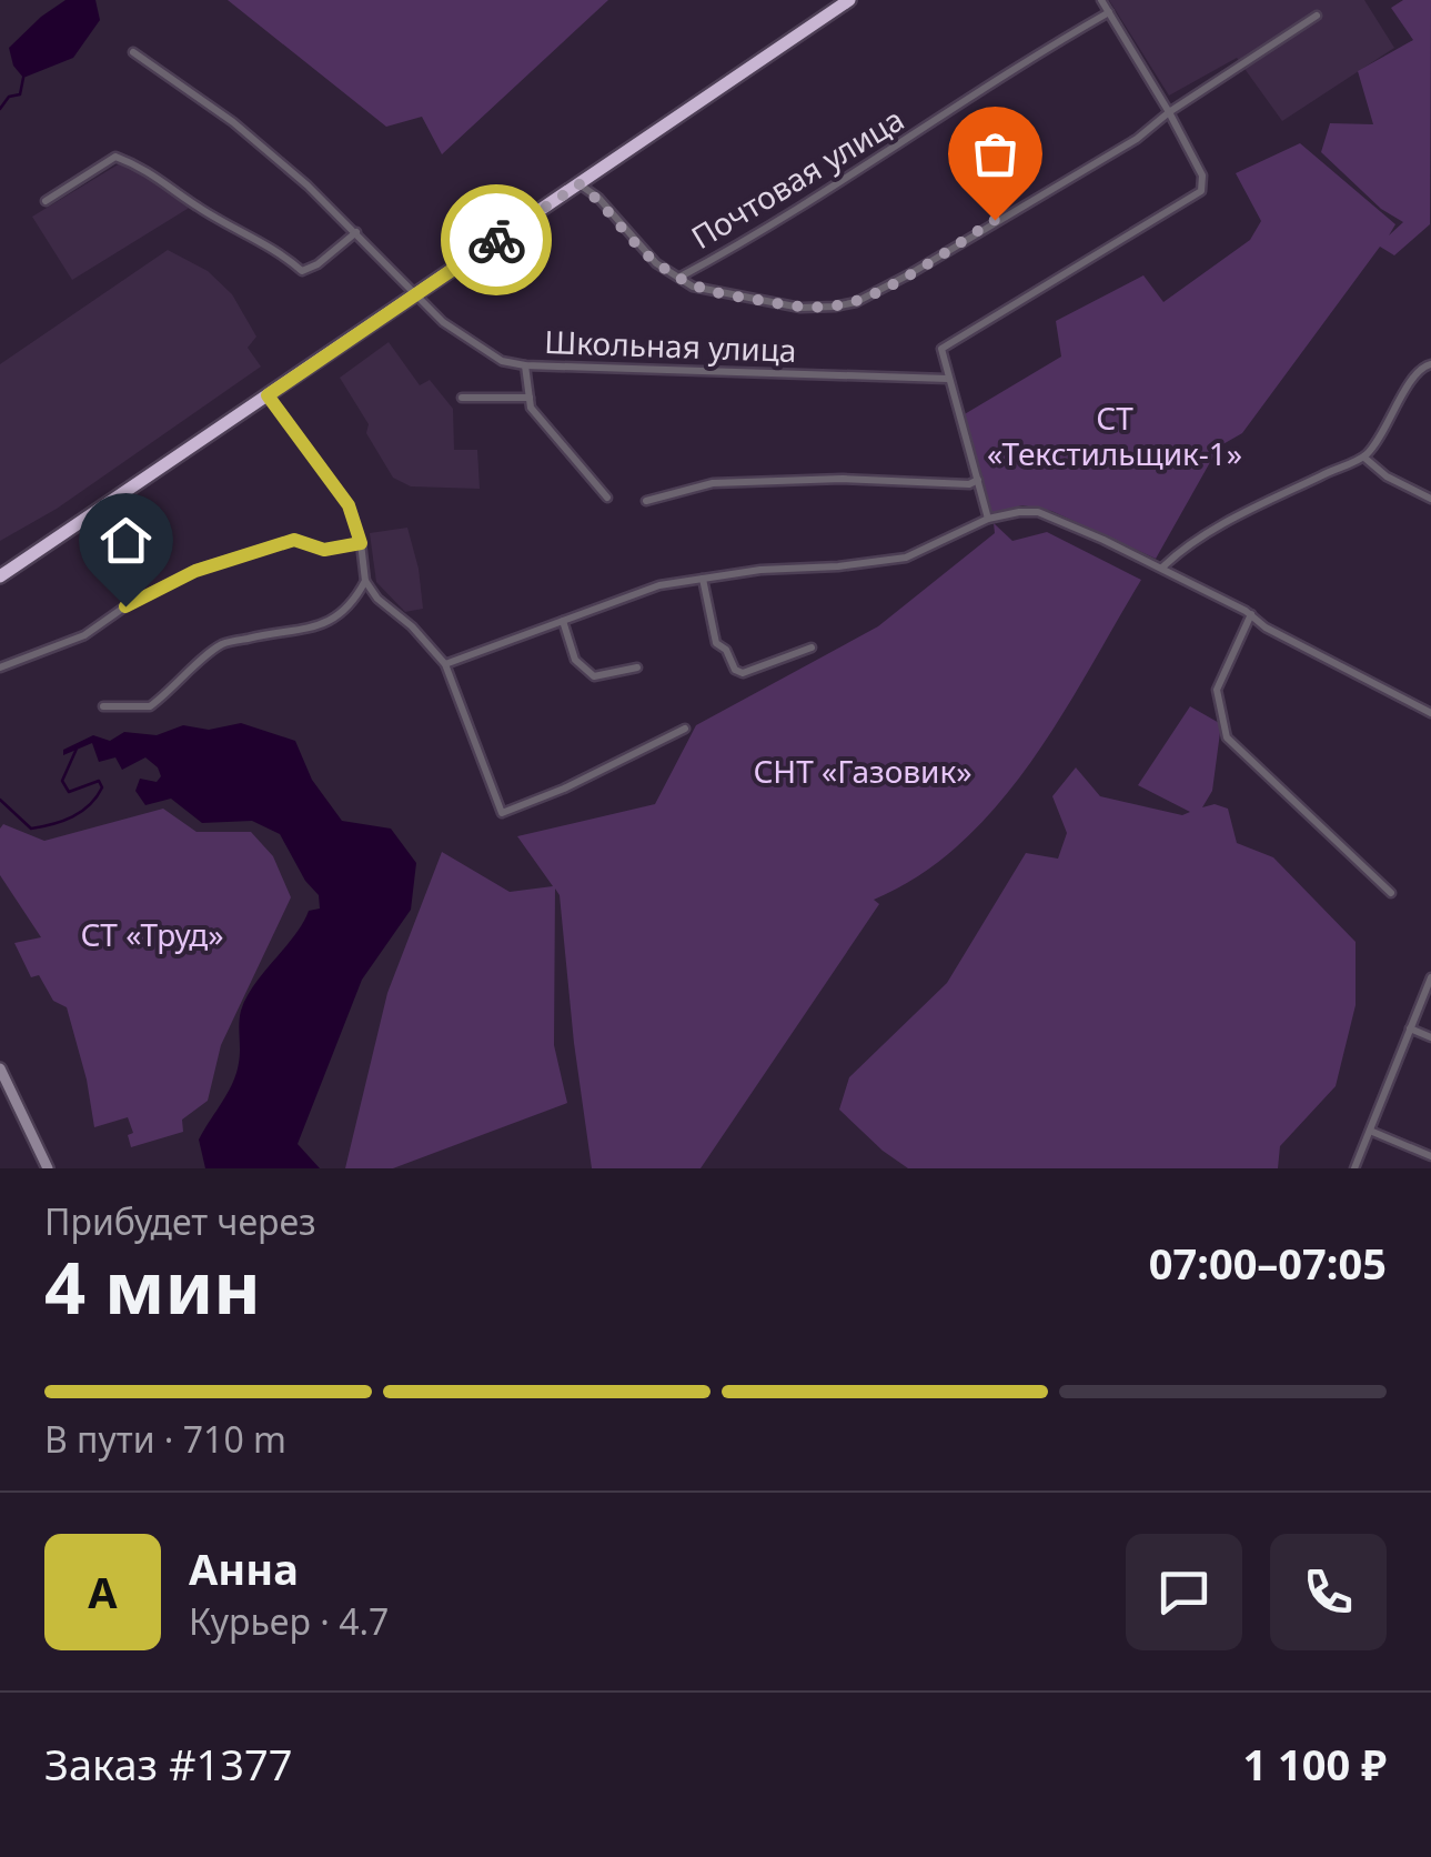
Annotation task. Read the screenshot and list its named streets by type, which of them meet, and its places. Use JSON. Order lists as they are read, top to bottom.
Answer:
{
  "streets": {
    "street": ["Почтовая улица", "Школьная улица"]
  },
  "parks": ["СТ «Текстильщик-1»", "СНТ «Газовик»", "СТ «Труд»"],
  "page": {
    "heading": ["4 мин", "Прибудет через", "07:00–07:05"],
    "panel": [
      "Анна",
      "Курьер · 4.7",
      "Заказ #1377",
      "1 100 ₽"
    ],
    "bar": "В пути · 710 m",
    "round": "А"
  }
}
